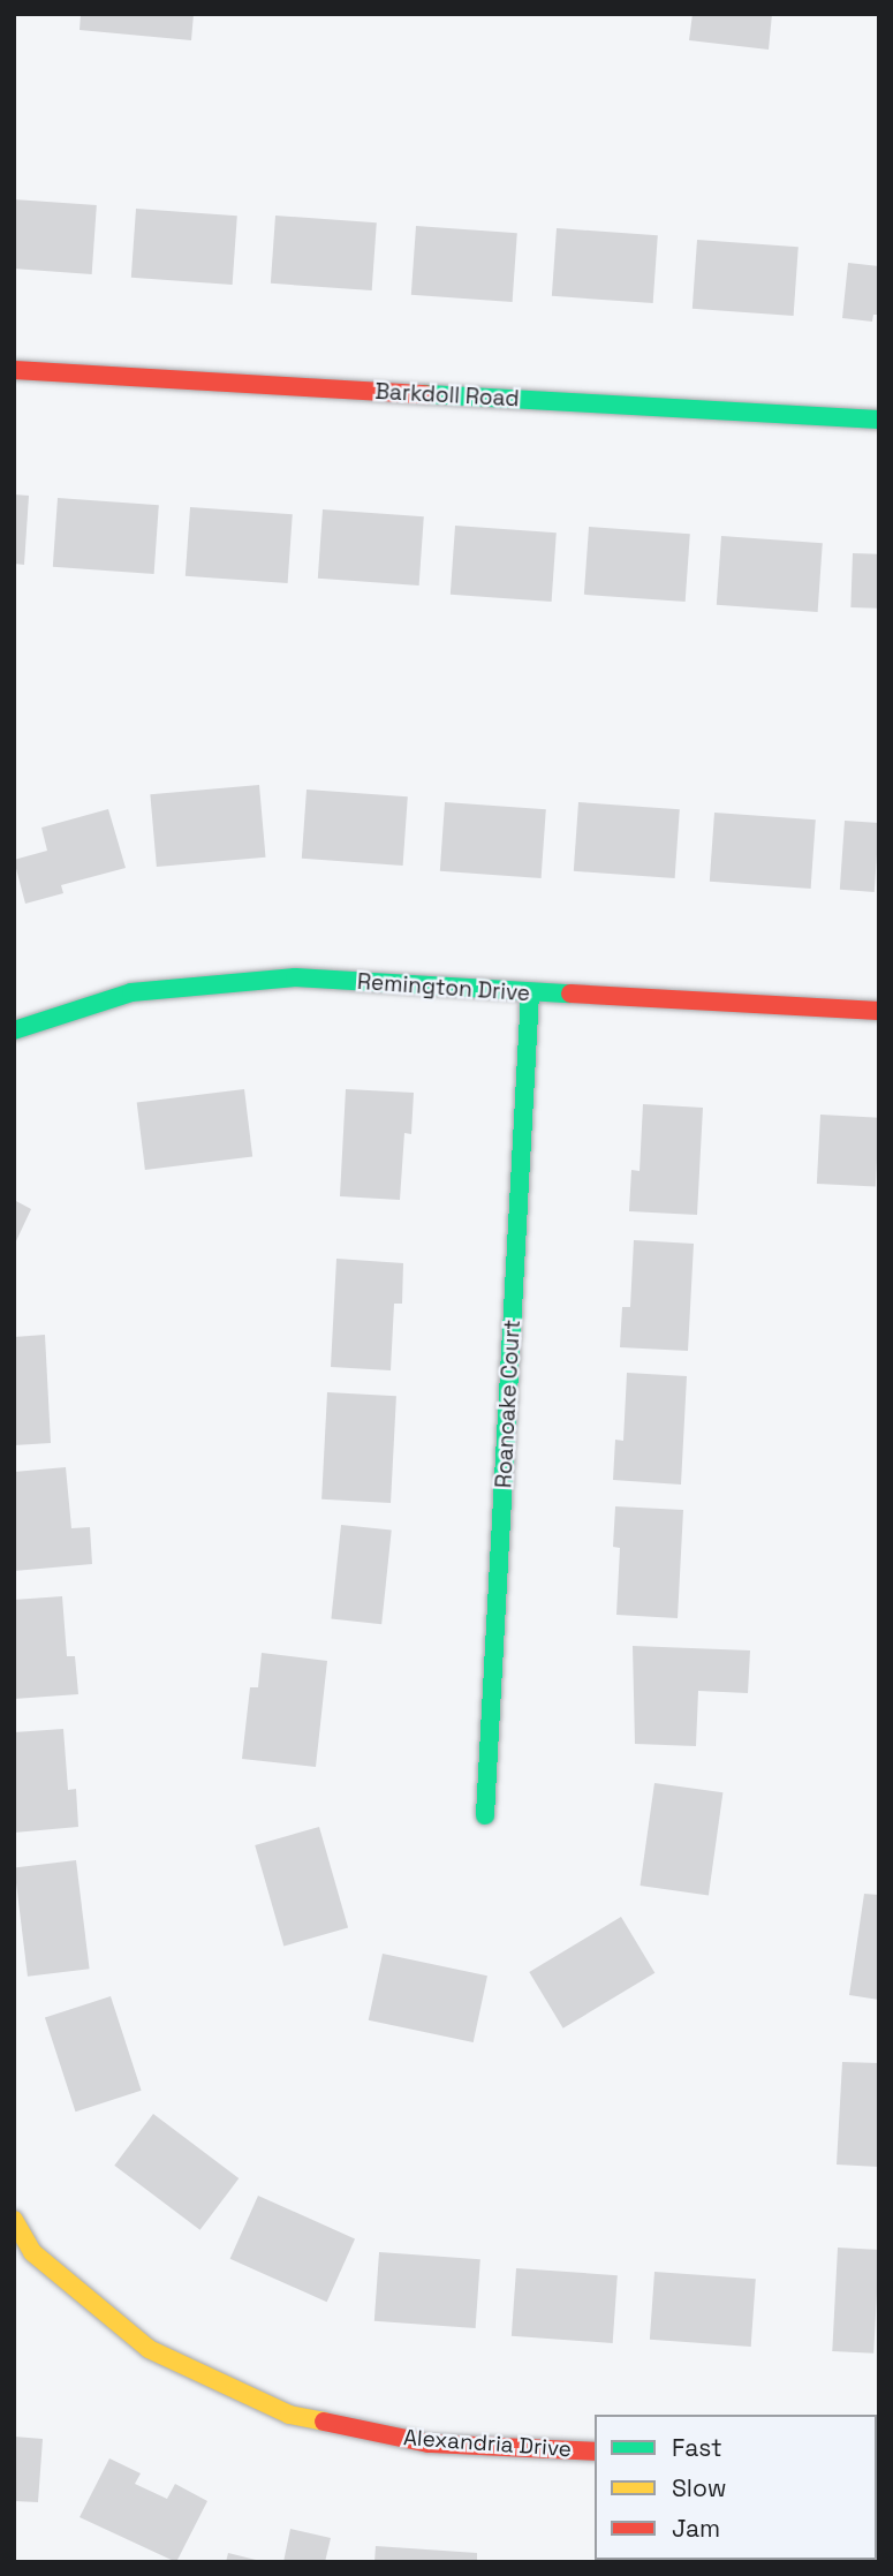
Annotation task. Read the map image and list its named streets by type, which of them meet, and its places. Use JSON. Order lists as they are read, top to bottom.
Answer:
{
  "streets": {
    "street": [
      "Barkdoll Road",
      "Remington Drive",
      "Roanoake Court",
      "Alexandria Drive"
    ]
  },
  "crossings": [
    ["Remington Drive", "Roanoake Court"]
  ],
  "legend": ["Fast", "Slow", "Jam"]
}
